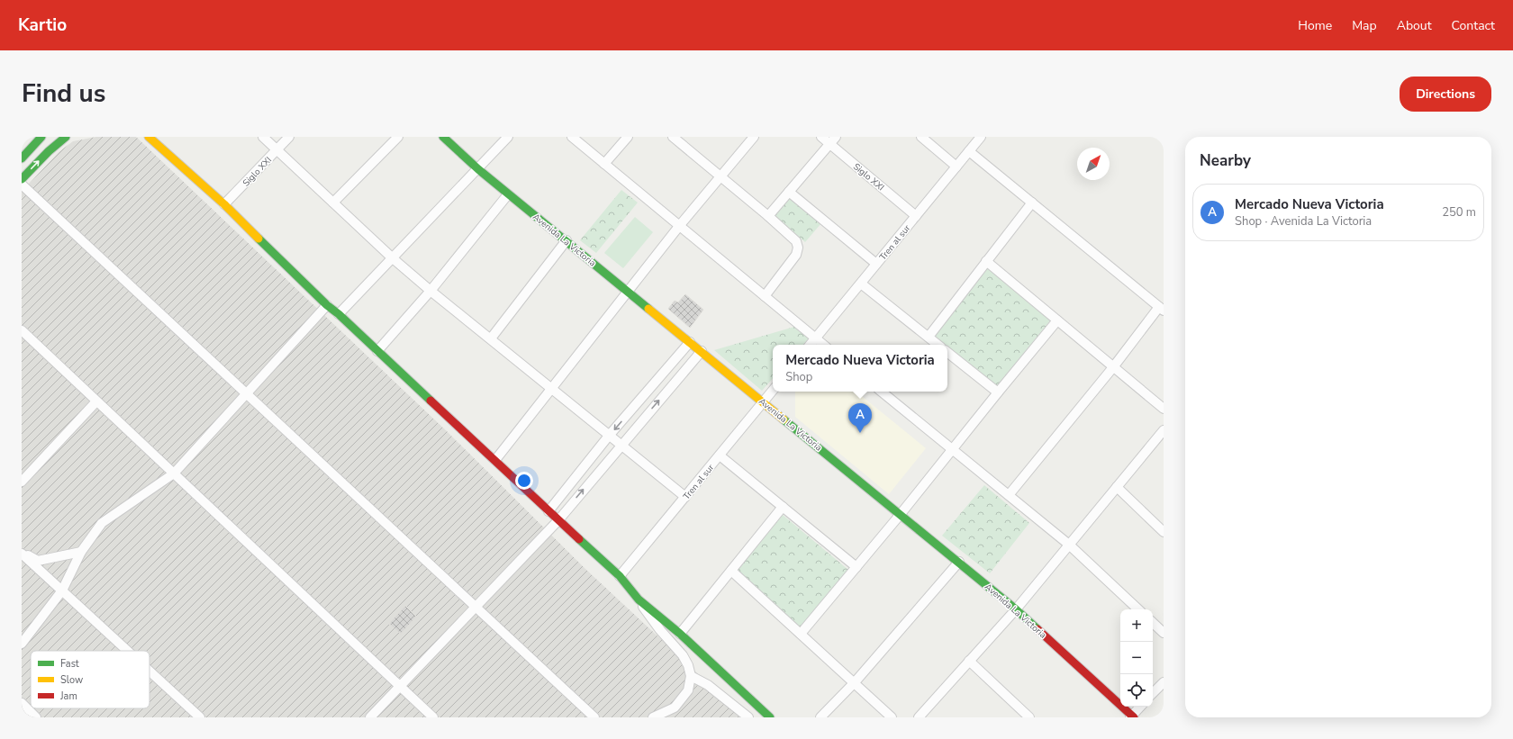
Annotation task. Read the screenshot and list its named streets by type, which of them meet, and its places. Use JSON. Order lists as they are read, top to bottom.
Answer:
{
  "streets": {
    "street": ["Siglo XXI", "Avenida La Victoria", "Tren al sur"]
  },
  "crossings": [
    ["Siglo XXI", "Tren al sur"],
    ["Avenida La Victoria", "Tren al sur"]
  ],
  "legend": ["Fast", "Slow", "Jam"],
  "north": "top right",
  "page": {
    "header": "Kartio",
    "nav": [
      "Home",
      "Map",
      "About",
      "Contact"
    ],
    "title": "Find us",
    "buttons": "Directions",
    "heading": "Nearby",
    "list": [
      {
        "mark": "A",
        "name": "Mercado Nueva Victoria",
        "note": "Shop · Avenida La Victoria",
        "value": "250 m"
      }
    ],
    "popup": ["Mercado Nueva Victoria", "Shop"],
    "pins": "A",
    "map_buttons": ["+", "−"]
  }
}
